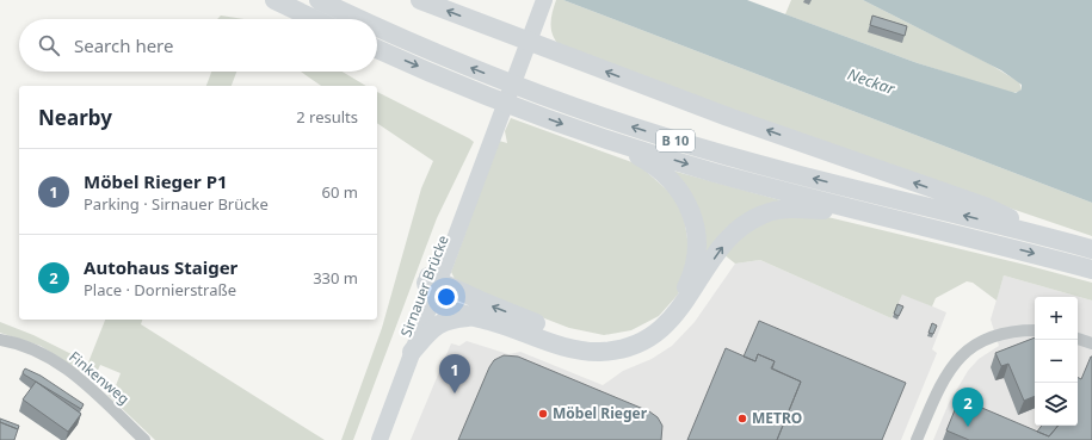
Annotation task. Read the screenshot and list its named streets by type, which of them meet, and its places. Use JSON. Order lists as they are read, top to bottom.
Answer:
{
  "streets": {
    "highway": ["B 10"],
    "main road": ["Sirnauer Brücke"],
    "street": ["Finkenweg"]
  },
  "water": ["Neckar"],
  "places": ["Möbel Rieger", "METRO"],
  "page": {
    "search": "Search here",
    "heading": ["Nearby", "2 results"],
    "list": [
      {
        "mark": "1",
        "name": "Möbel Rieger P1",
        "note": "Parking · Sirnauer Brücke",
        "value": "60 m"
      },
      {
        "mark": "2",
        "name": "Autohaus Staiger",
        "note": "Place · Dornierstraße",
        "value": "330 m"
      }
    ],
    "map_buttons": ["+", "−"],
    "pins": ["1", "2"]
  }
}
